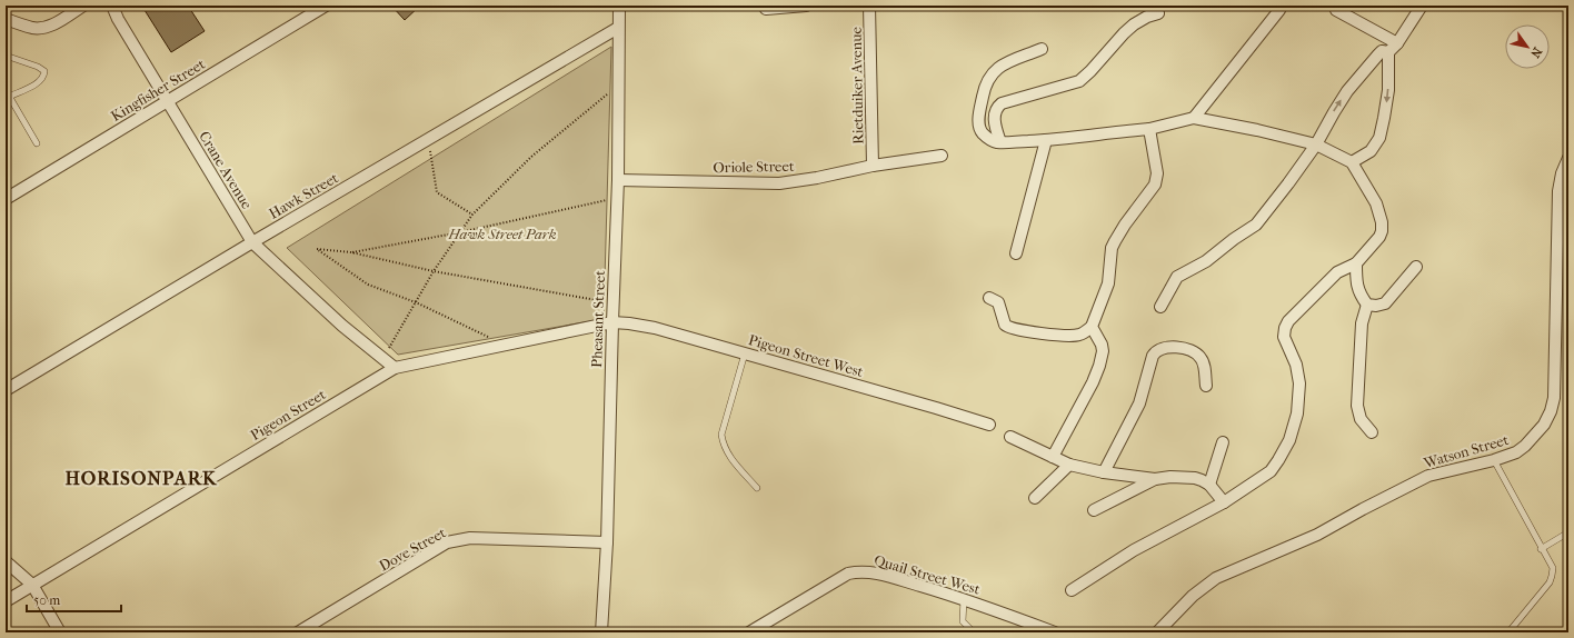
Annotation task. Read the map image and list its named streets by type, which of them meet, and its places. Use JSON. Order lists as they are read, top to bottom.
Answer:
{
  "streets": {
    "street": [
      "Rietduiker Avenue",
      "Kingfisher Street",
      "Oriole Street",
      "Crane Avenue",
      "Hawk Street",
      "Pheasant Street",
      "Pigeon Street West",
      "Pigeon Street",
      "Watson Street",
      "Dove Street",
      "Quail Street West"
    ]
  },
  "crossings": [
    ["Rietduiker Avenue", "Oriole Street"],
    ["Kingfisher Street", "Crane Avenue"],
    ["Oriole Street", "Pheasant Street"],
    ["Crane Avenue", "Hawk Street"],
    ["Crane Avenue", "Pigeon Street"],
    ["Hawk Street", "Pheasant Street"],
    ["Pheasant Street", "Pigeon Street West"],
    ["Pheasant Street", "Pigeon Street"],
    ["Pheasant Street", "Dove Street"],
    ["Pigeon Street West", "Pigeon Street"]
  ],
  "districts": ["HORISONPARK"],
  "parks": ["Hawk Street Park"],
  "scale_bar": "50 m",
  "north": "bottom right"
}
